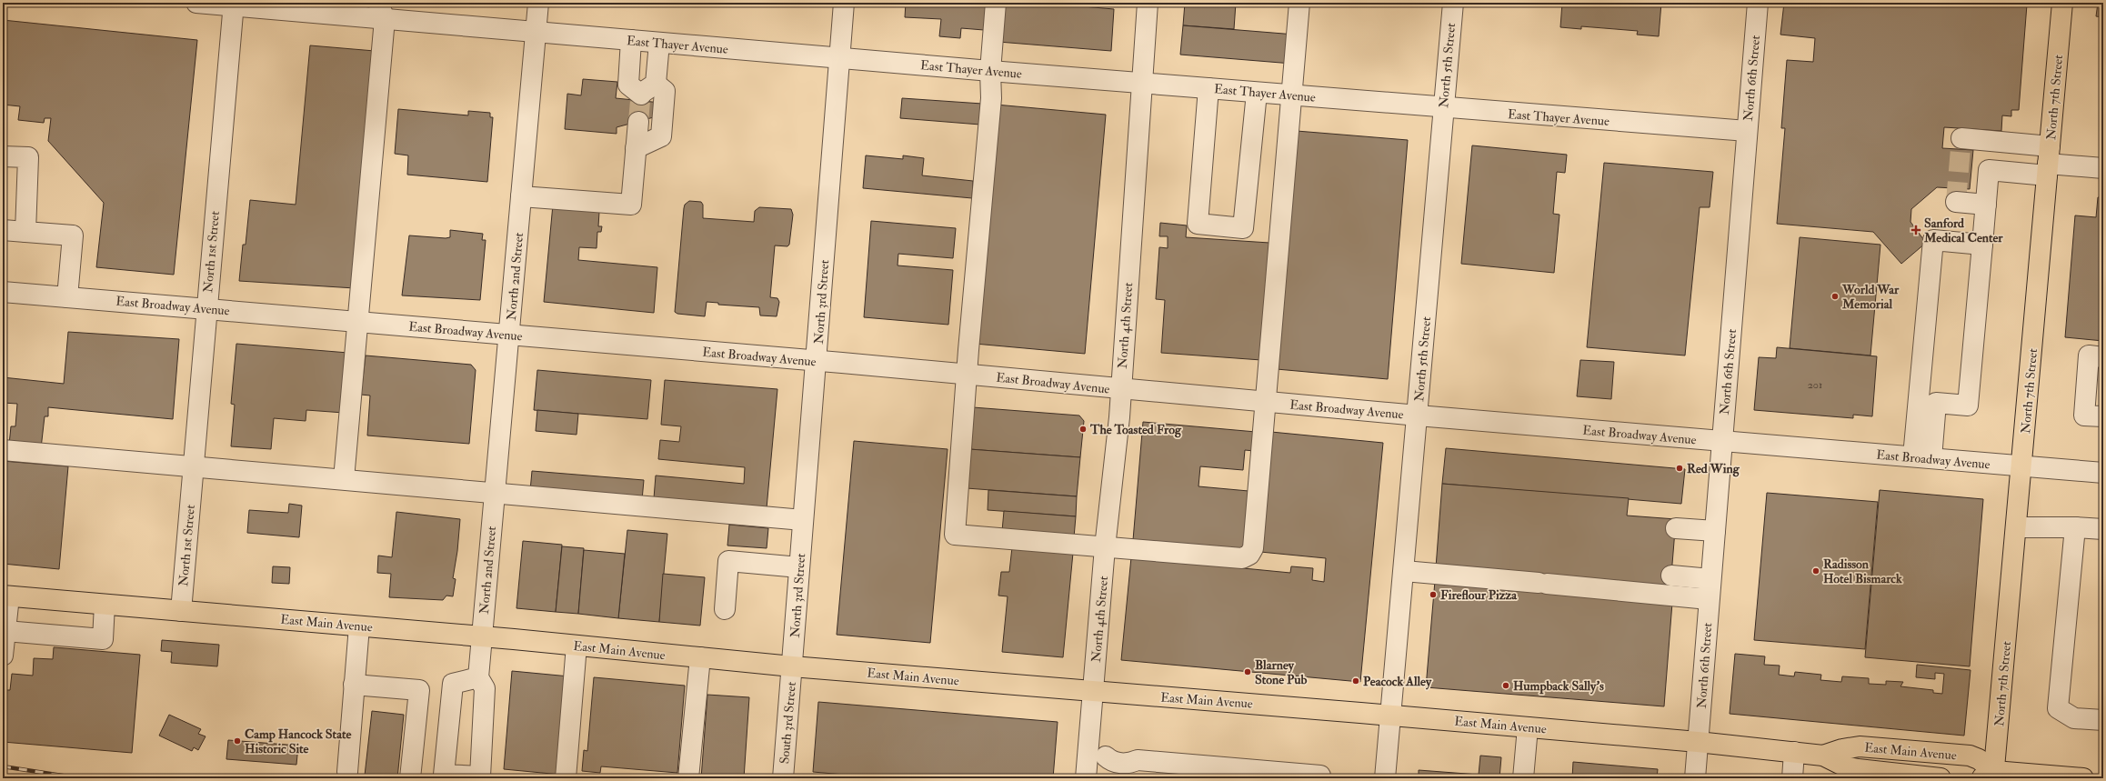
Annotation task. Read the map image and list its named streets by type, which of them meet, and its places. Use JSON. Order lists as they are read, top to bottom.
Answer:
{
  "streets": {
    "main road": ["North 7th Street", "East Main Avenue"],
    "street": [
      "East Thayer Avenue",
      "North 5th Street",
      "North 6th Street",
      "North 1st Street",
      "North 2nd Street",
      "North 3rd Street",
      "East Broadway Avenue",
      "North 4th Street",
      "South 3rd Street"
    ]
  },
  "crossings": [
    ["East Thayer Avenue", "North 5th Street"],
    ["East Thayer Avenue", "North 6th Street"],
    ["East Thayer Avenue", "North 1st Street"],
    ["East Thayer Avenue", "North 2nd Street"],
    ["East Thayer Avenue", "North 3rd Street"],
    ["East Thayer Avenue", "North 4th Street"],
    ["North 5th Street", "East Broadway Avenue"],
    ["North 5th Street", "East Main Avenue"],
    ["North 6th Street", "East Broadway Avenue"],
    ["North 6th Street", "East Main Avenue"],
    ["North 7th Street", "East Broadway Avenue"],
    ["North 7th Street", "East Main Avenue"],
    ["North 1st Street", "East Broadway Avenue"],
    ["North 1st Street", "East Main Avenue"],
    ["North 2nd Street", "East Broadway Avenue"],
    ["North 2nd Street", "East Main Avenue"],
    ["North 3rd Street", "East Broadway Avenue"],
    ["North 3rd Street", "East Main Avenue"],
    ["North 3rd Street", "South 3rd Street"],
    ["East Broadway Avenue", "North 4th Street"],
    ["North 4th Street", "East Main Avenue"],
    ["East Main Avenue", "South 3rd Street"]
  ],
  "places": {
    "health": ["Sanford Medical Center"],
    "other": [
      "World War Memorial",
      "The Toasted Frog",
      "Red Wing",
      "Radisson Hotel Bismarck",
      "Fireflour Pizza",
      "Blarney Stone Pub",
      "Peacock Alley",
      "Humpback Sally's",
      "Camp Hancock State Historic Site"
    ]
  },
  "house_numbers": ["201"]
}
